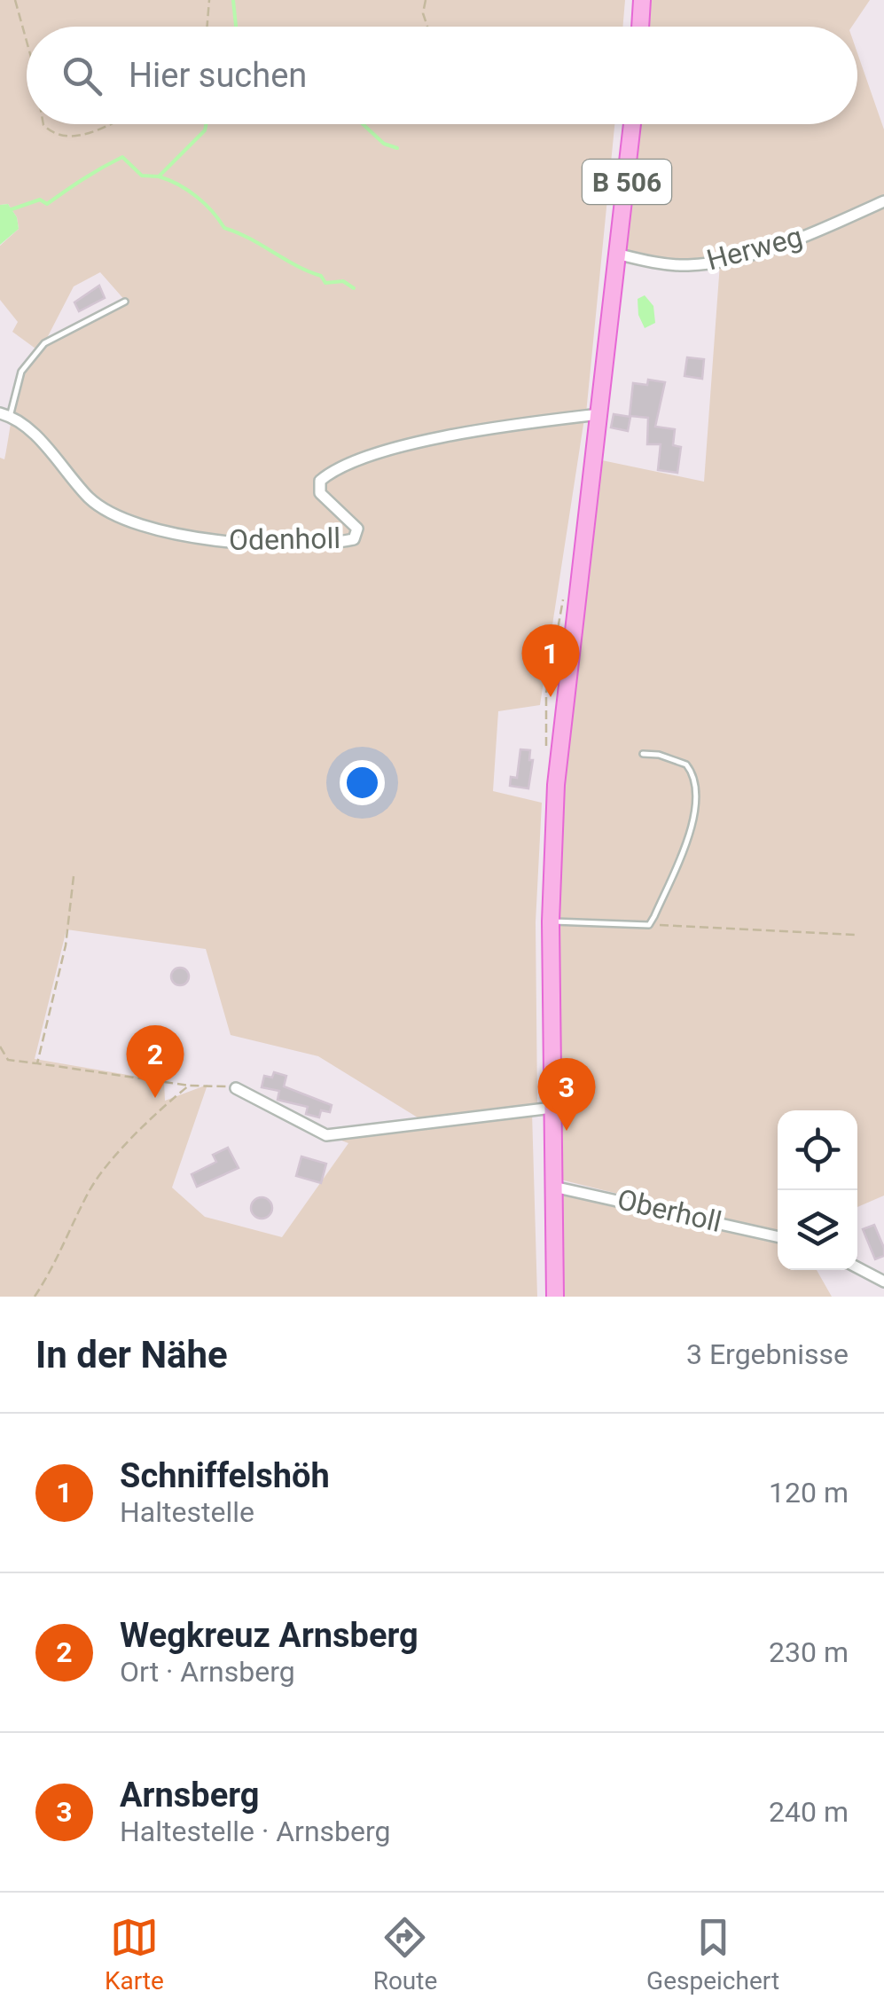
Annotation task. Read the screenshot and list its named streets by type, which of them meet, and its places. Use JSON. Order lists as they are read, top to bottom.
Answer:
{
  "streets": {
    "main road": ["B 506"],
    "street": ["Herweg", "Odenholl", "Oberholl"]
  },
  "crossings": [
    ["B 506", "Herweg"],
    ["B 506", "Odenholl"],
    ["B 506", "Oberholl"]
  ],
  "page": {
    "search": "Hier suchen",
    "pins": ["1", "2", "3"],
    "heading": ["In der Nähe", "3 Ergebnisse"],
    "list": [
      {
        "mark": "1",
        "name": "Schniffelshöh",
        "note": "Haltestelle",
        "value": "120 m"
      },
      {
        "mark": "2",
        "name": "Wegkreuz Arnsberg",
        "note": "Ort · Arnsberg",
        "value": "230 m"
      },
      {
        "mark": "3",
        "name": "Arnsberg",
        "note": "Haltestelle · Arnsberg",
        "value": "240 m"
      }
    ],
    "nav": ["Karte", "Route", "Gespeichert"]
  }
}
